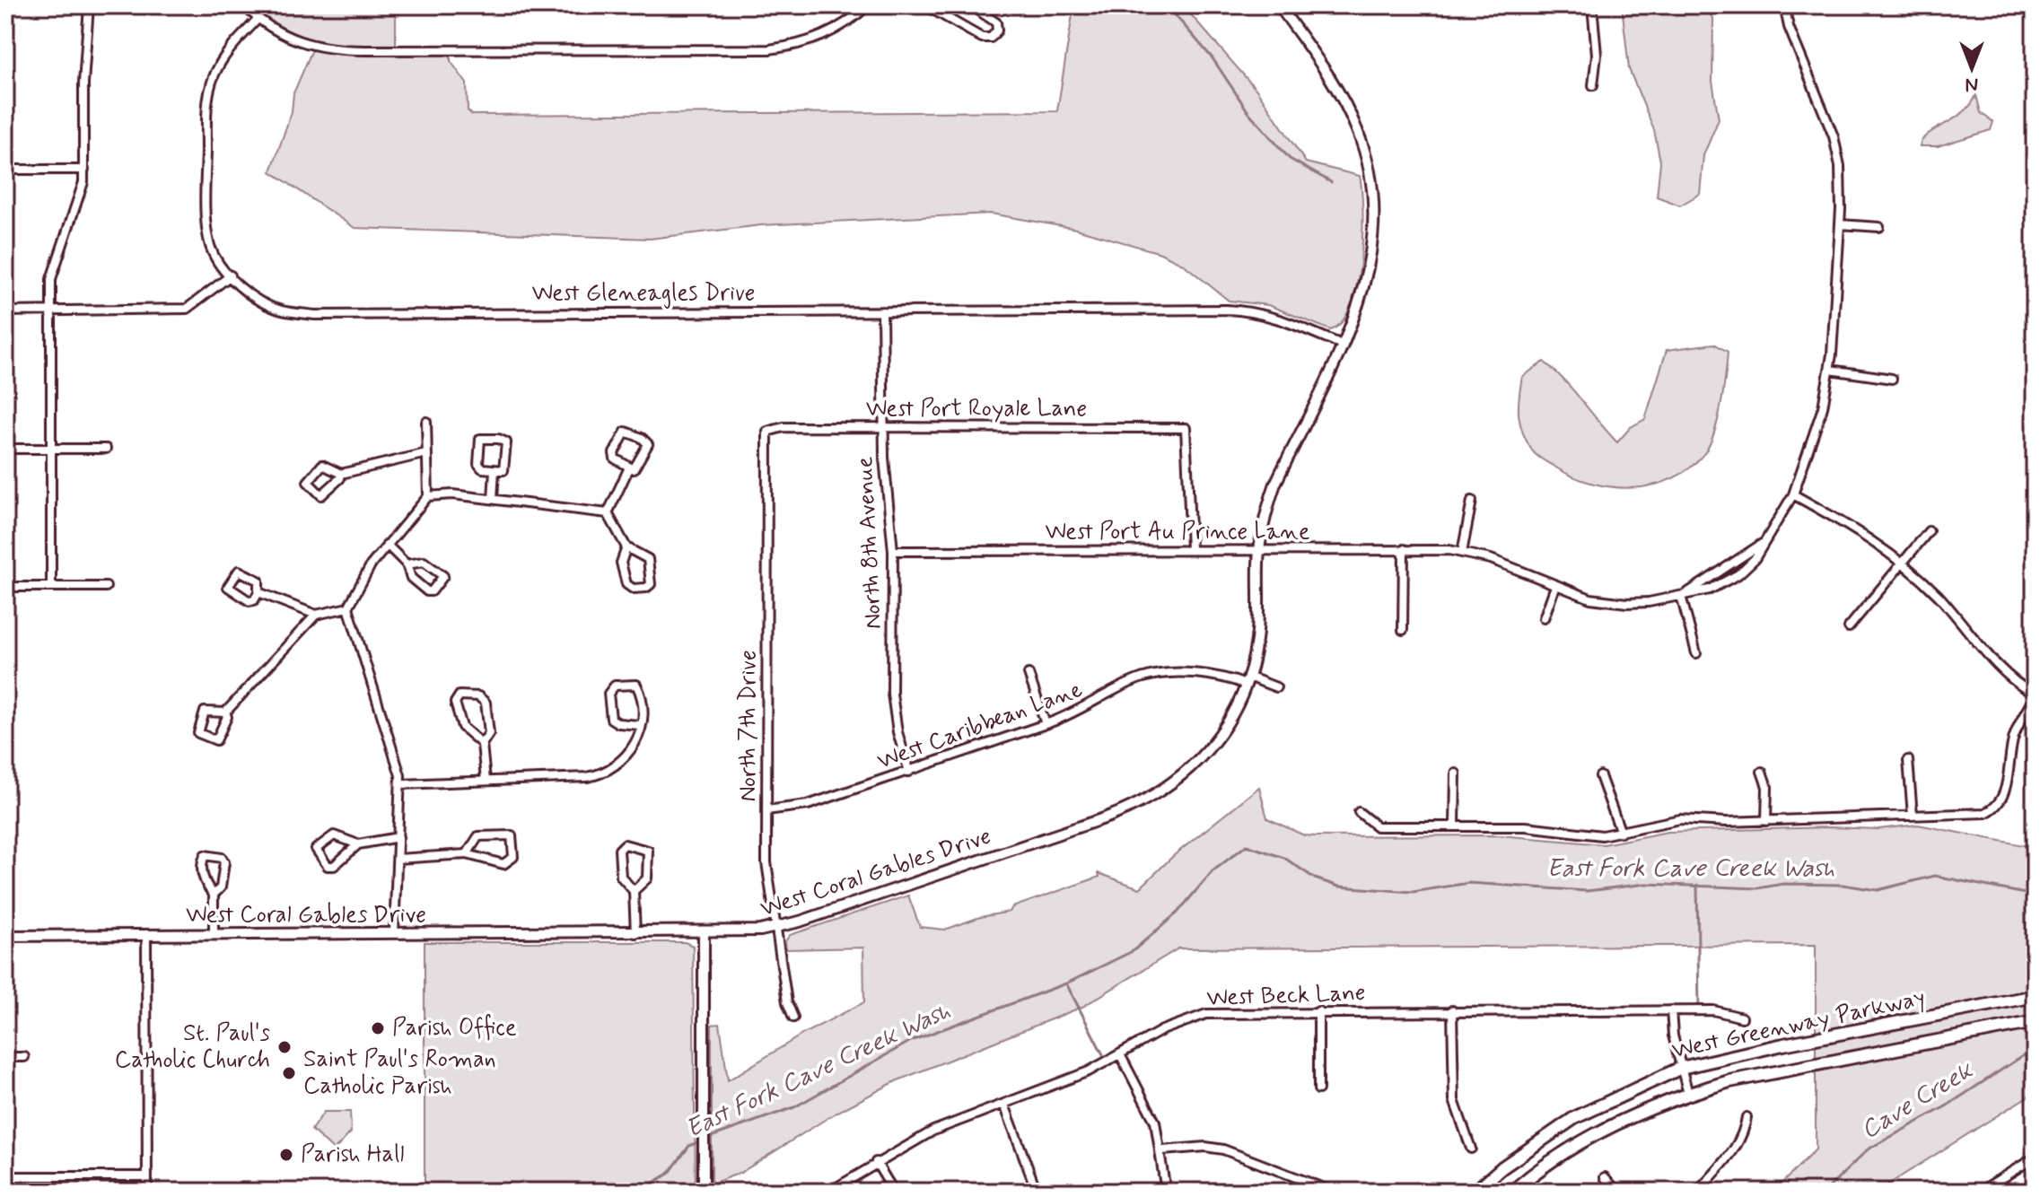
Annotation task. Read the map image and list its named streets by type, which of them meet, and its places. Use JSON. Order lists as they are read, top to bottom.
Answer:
{
  "streets": {
    "main road": ["West Greenway Parkway"],
    "street": [
      "West Gleneagles Drive",
      "West Port Royale Lane",
      "West Port Au Prince Lane",
      "North 8th Avenue",
      "North 7th Drive",
      "West Caribbean Lane",
      "West Coral Gables Drive",
      "West Beck Lane"
    ]
  },
  "crossings": [
    ["West Gleneagles Drive", "North 8th Avenue"],
    ["West Gleneagles Drive", "West Coral Gables Drive"],
    ["West Port Royale Lane", "West Port Au Prince Lane"],
    ["West Port Royale Lane", "North 8th Avenue"],
    ["West Port Royale Lane", "North 7th Drive"],
    ["West Port Au Prince Lane", "North 8th Avenue"],
    ["West Port Au Prince Lane", "West Coral Gables Drive"],
    ["North 8th Avenue", "West Caribbean Lane"],
    ["North 7th Drive", "West Caribbean Lane"],
    ["North 7th Drive", "West Coral Gables Drive"],
    ["West Caribbean Lane", "West Coral Gables Drive"]
  ],
  "water": ["East Fork Cave Creek Wash", "Cave Creek"],
  "places": [
    "Parish Office",
    "St. Paul's Catholic Church",
    "Saint Paul's Roman Catholic Parish",
    "Parish Hall"
  ],
  "north": "bottom"
}
